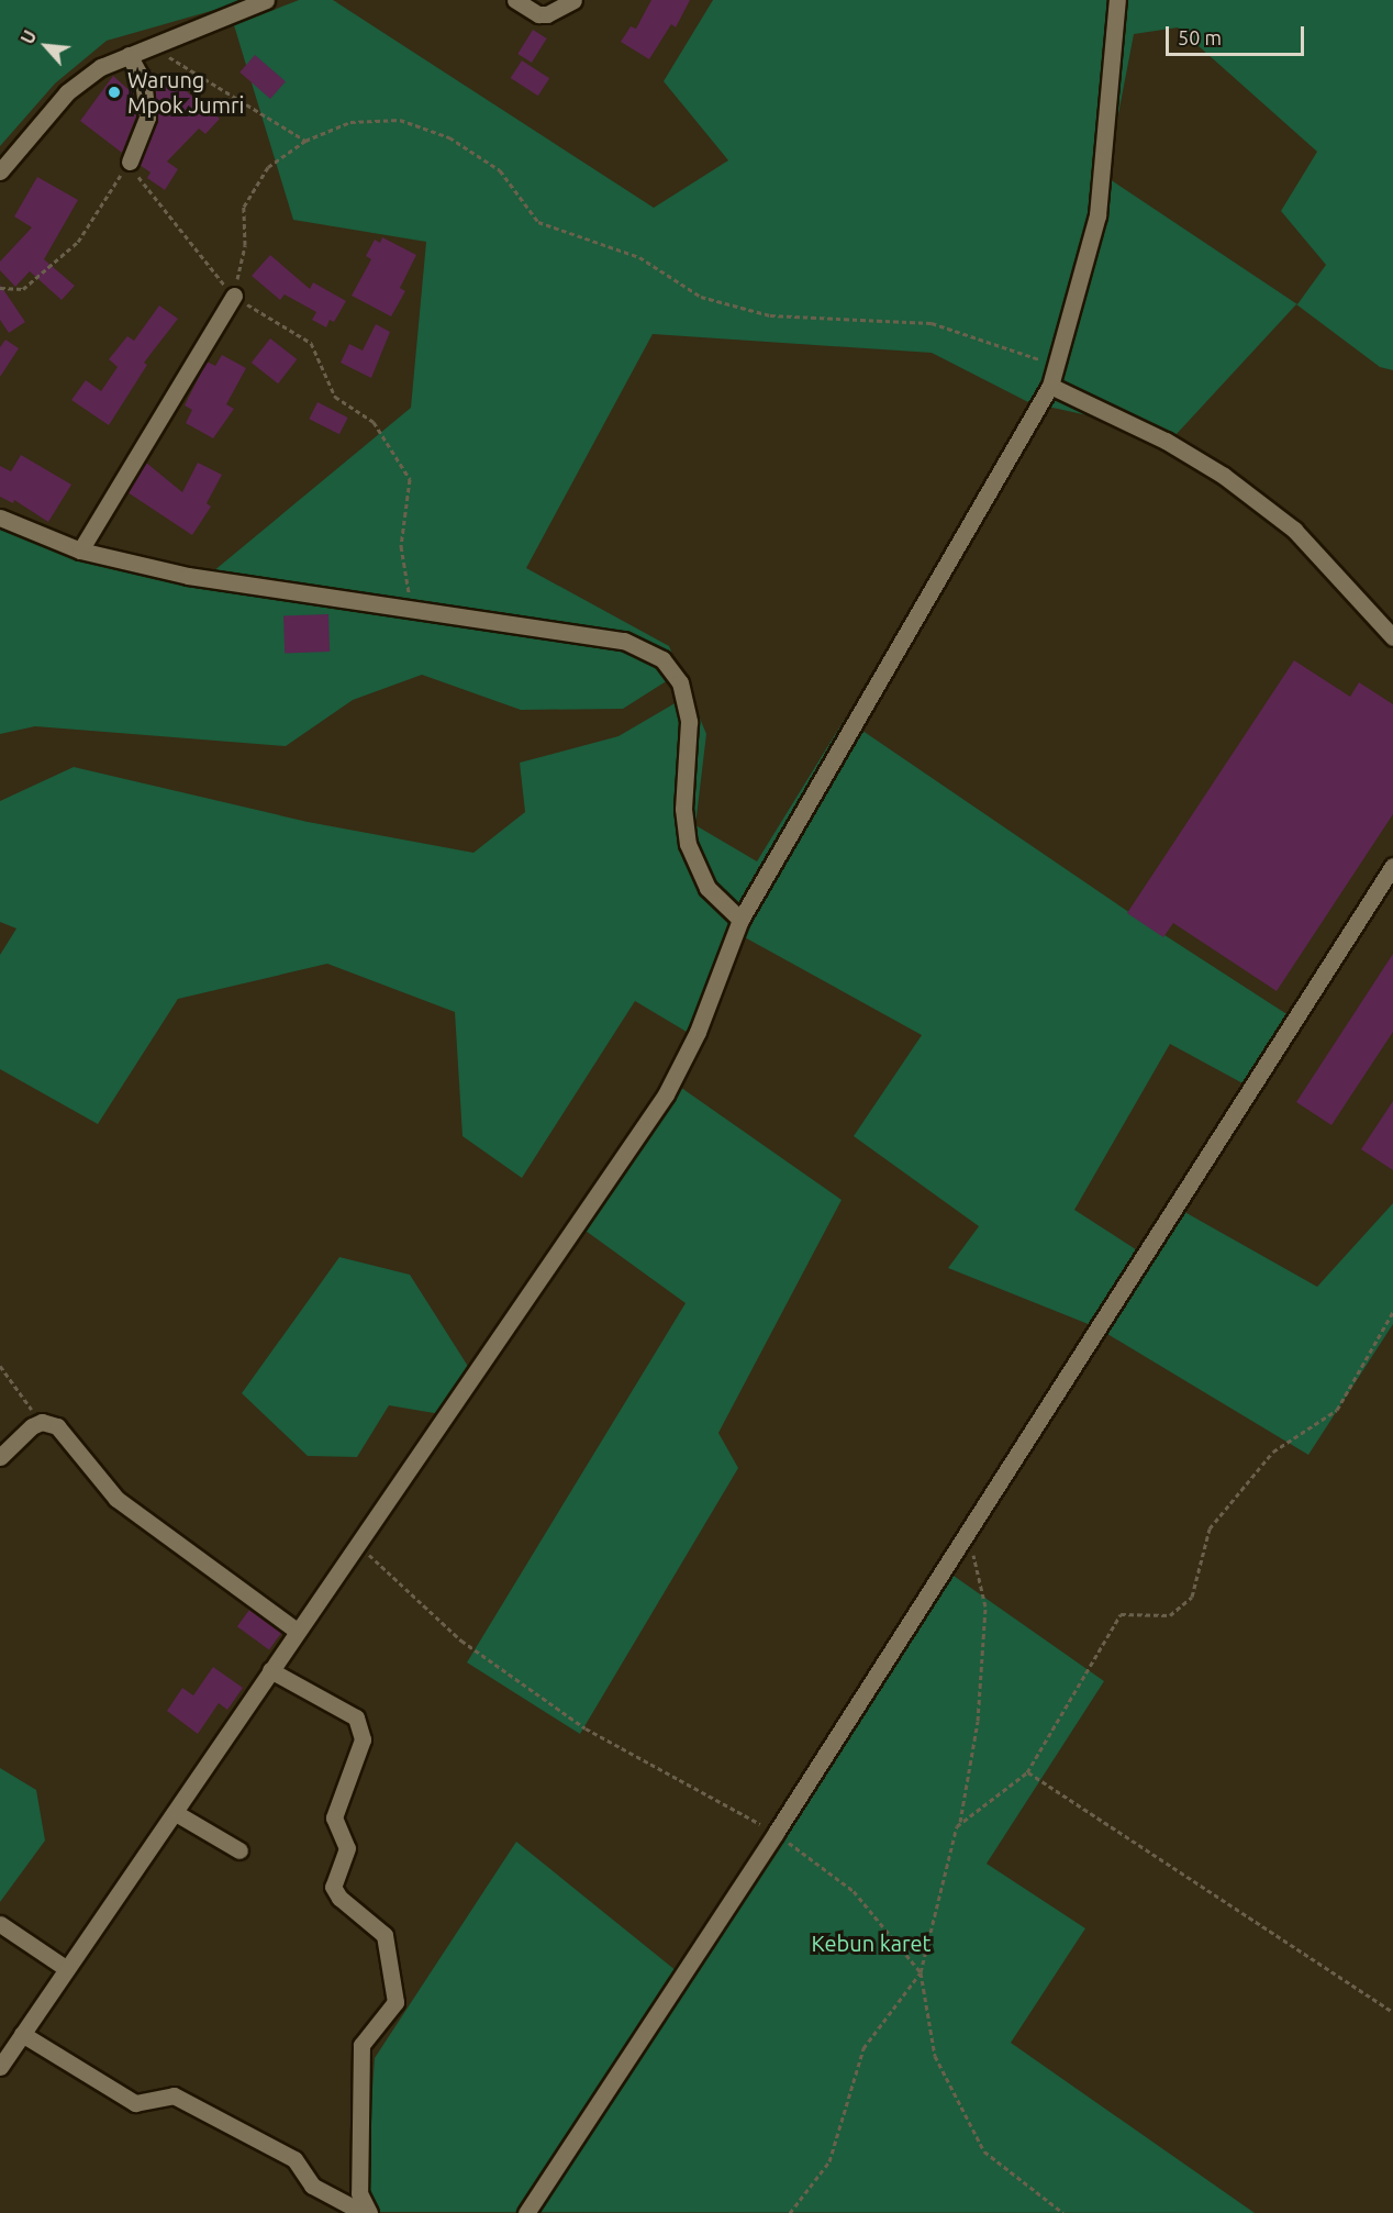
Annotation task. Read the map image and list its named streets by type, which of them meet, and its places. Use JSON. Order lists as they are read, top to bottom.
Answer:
{
  "parks": ["Kebun karet"],
  "places": ["Warung Mpok Jumri"],
  "scale_bar": "50 m",
  "north": "top left"
}
